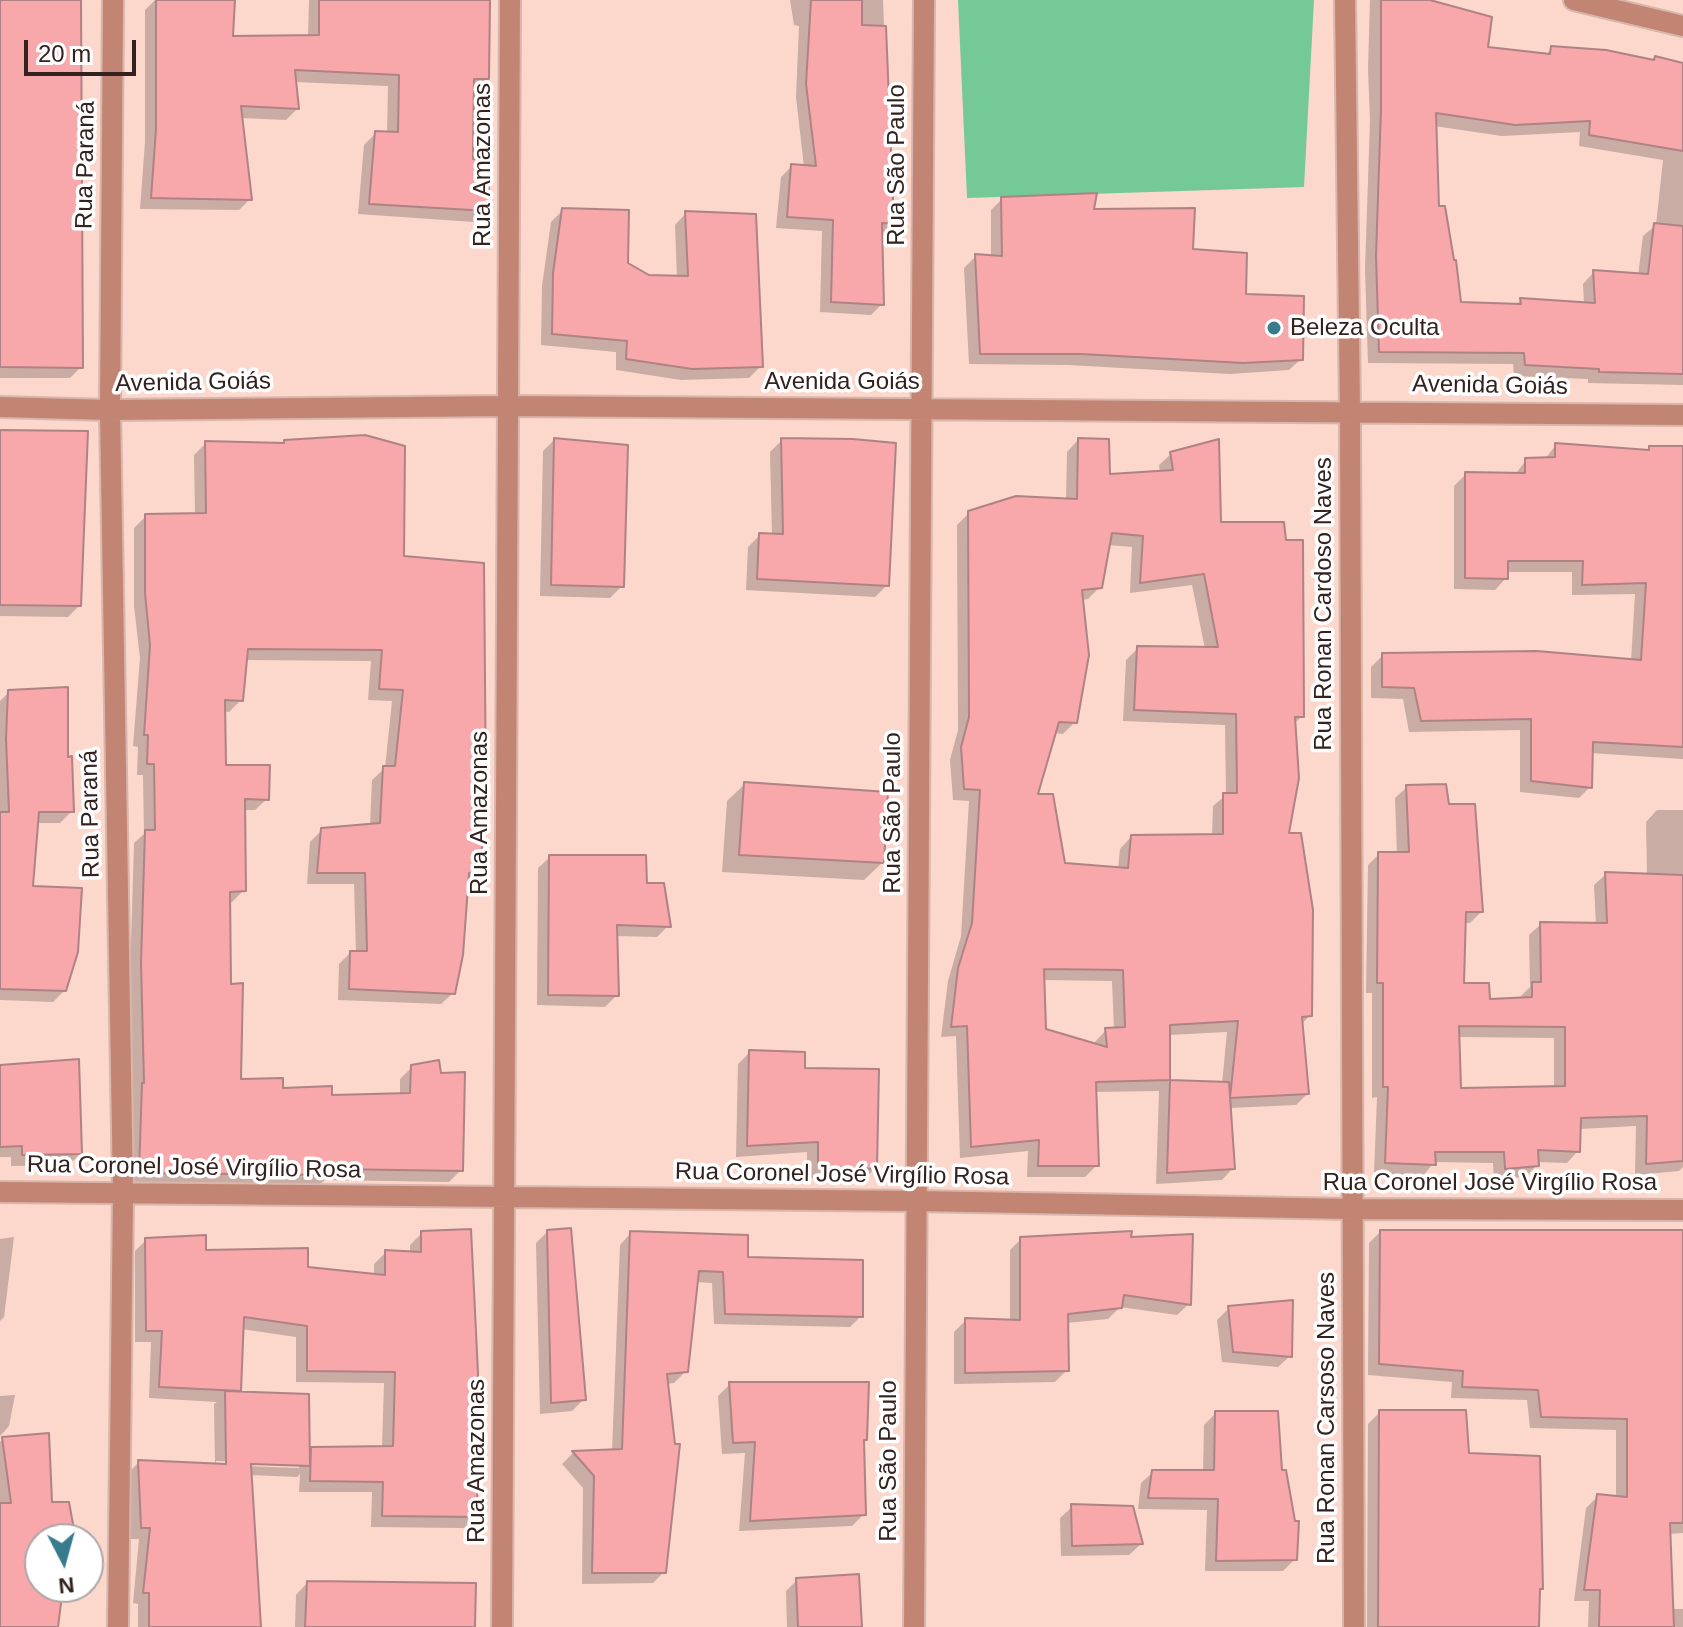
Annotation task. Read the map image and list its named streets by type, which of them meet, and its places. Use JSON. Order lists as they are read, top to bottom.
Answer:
{
  "streets": {
    "street": [
      "Rua Paraná",
      "Rua Amazonas",
      "Rua São Paulo",
      "Avenida Goiás",
      "Rua Ronan Cardoso Naves",
      "Rua Coronel José Virgílio Rosa",
      "Rua Ronan Carsoso Naves"
    ]
  },
  "crossings": [
    ["Rua Paraná", "Avenida Goiás"],
    ["Rua Paraná", "Rua Coronel José Virgílio Rosa"],
    ["Rua Amazonas", "Avenida Goiás"],
    ["Rua Amazonas", "Rua Coronel José Virgílio Rosa"],
    ["Rua São Paulo", "Avenida Goiás"],
    ["Rua São Paulo", "Rua Coronel José Virgílio Rosa"],
    ["Avenida Goiás", "Rua Ronan Cardoso Naves"],
    ["Rua Ronan Cardoso Naves", "Rua Coronel José Virgílio Rosa"],
    ["Rua Ronan Cardoso Naves", "Rua Ronan Carsoso Naves"],
    ["Rua Coronel José Virgílio Rosa", "Rua Ronan Carsoso Naves"]
  ],
  "places": ["Beleza Oculta"],
  "scale_bar": "20 m",
  "north": "bottom"
}
